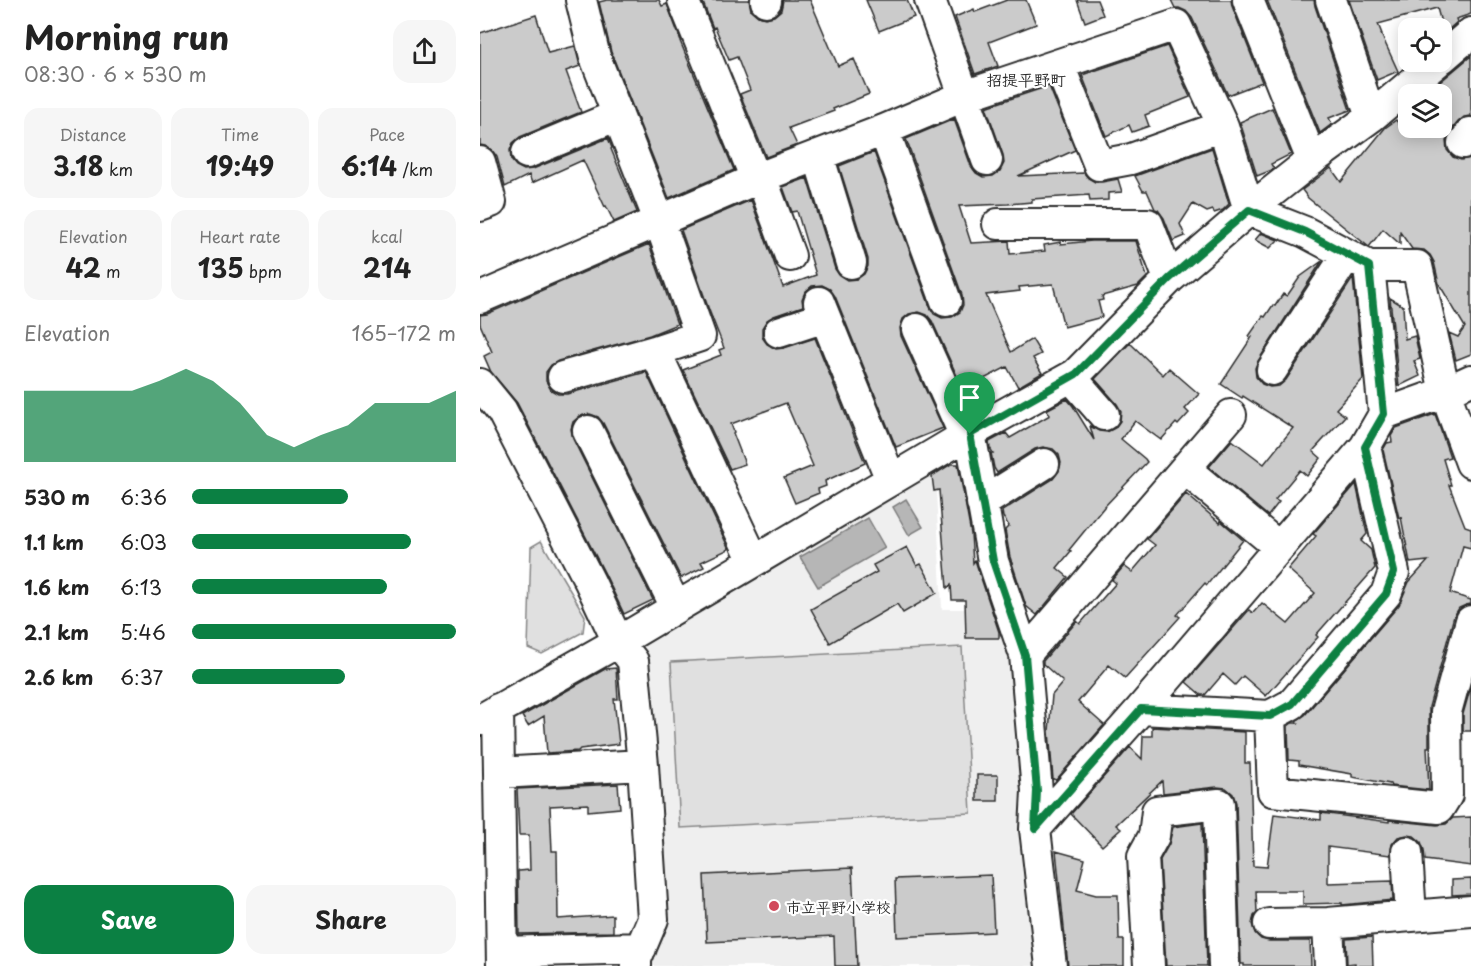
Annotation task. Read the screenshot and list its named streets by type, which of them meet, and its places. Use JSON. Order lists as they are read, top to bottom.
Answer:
{
  "districts": ["招提平野町"],
  "places": ["市立平野小学校"],
  "page": {
    "heading": ["Morning run", "08:30 · 6 × 530 m"],
    "stats": [
      ["Distance", "3.18 km"],
      ["Time", "19:49"],
      ["Pace", "6:14 /km"],
      ["Elevation", "42 m"],
      ["Heart rate", "135 bpm"],
      ["kcal", "214"]
    ],
    "chart": ["Elevation", "165–172 m"],
    "list": [
      {
        "name": "530 m",
        "note": "6:36"
      },
      {
        "name": "1.1 km",
        "note": "6:03"
      },
      {
        "name": "1.6 km",
        "note": "6:13"
      },
      {
        "name": "2.1 km",
        "note": "5:46"
      },
      {
        "name": "2.6 km",
        "note": "6:37"
      }
    ],
    "buttons": ["Save", "Share"]
  }
}
